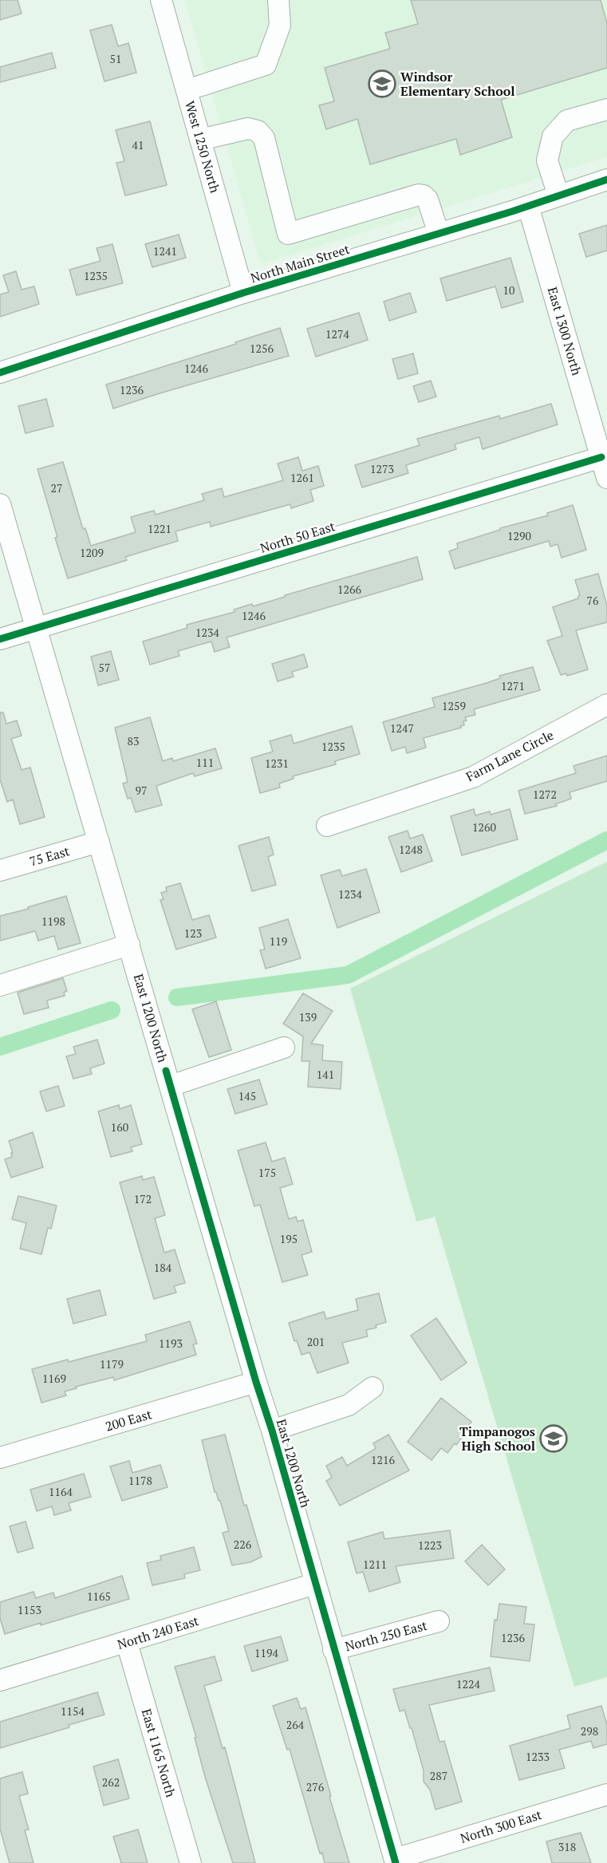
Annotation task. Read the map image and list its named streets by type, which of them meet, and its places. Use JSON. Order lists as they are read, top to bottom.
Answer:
{
  "streets": {
    "street": [
      "West 1250 North",
      "North Main Street",
      "East 1300 North",
      "North 50 East",
      "Farm Lane Circle",
      "75 East",
      "East 1200 North",
      "200 East",
      "North 240 East",
      "North 250 East",
      "East 1165 North",
      "North 300 East"
    ]
  },
  "crossings": [
    ["West 1250 North", "North Main Street"],
    ["North Main Street", "East 1300 North"],
    ["East 1300 North", "North 50 East"],
    ["North 50 East", "East 1200 North"],
    ["75 East", "East 1200 North"],
    ["East 1200 North", "200 East"],
    ["East 1200 North", "North 240 East"],
    ["East 1200 North", "North 250 East"],
    ["East 1200 North", "North 300 East"],
    ["North 240 East", "East 1165 North"]
  ],
  "places": {
    "school or university": ["Windsor Elementary School", "Timpanogos High School"]
  },
  "house_numbers": [
    "51",
    "41",
    "1241",
    "1235",
    "10",
    "1274",
    "1256",
    "1246",
    "1236",
    "1273",
    "1261",
    "27",
    "1221",
    "1290",
    "1209",
    "1266",
    "76",
    "1246",
    "1234",
    "57",
    "1271",
    "1259",
    "1247",
    "83",
    "1235",
    "111",
    "1231",
    "97",
    "1272",
    "1260",
    "1248",
    "1234",
    "1198",
    "123",
    "119",
    "139",
    "141",
    "145",
    "160",
    "175",
    "172",
    "195",
    "184",
    "201",
    "1193",
    "1179",
    "1169",
    "1216",
    "1178",
    "1164",
    "226",
    "1223",
    "1211",
    "1165",
    "1153",
    "1236",
    "1194",
    "1224",
    "1154",
    "264",
    "298",
    "1233",
    "287",
    "262",
    "276",
    "318"
  ]
}
